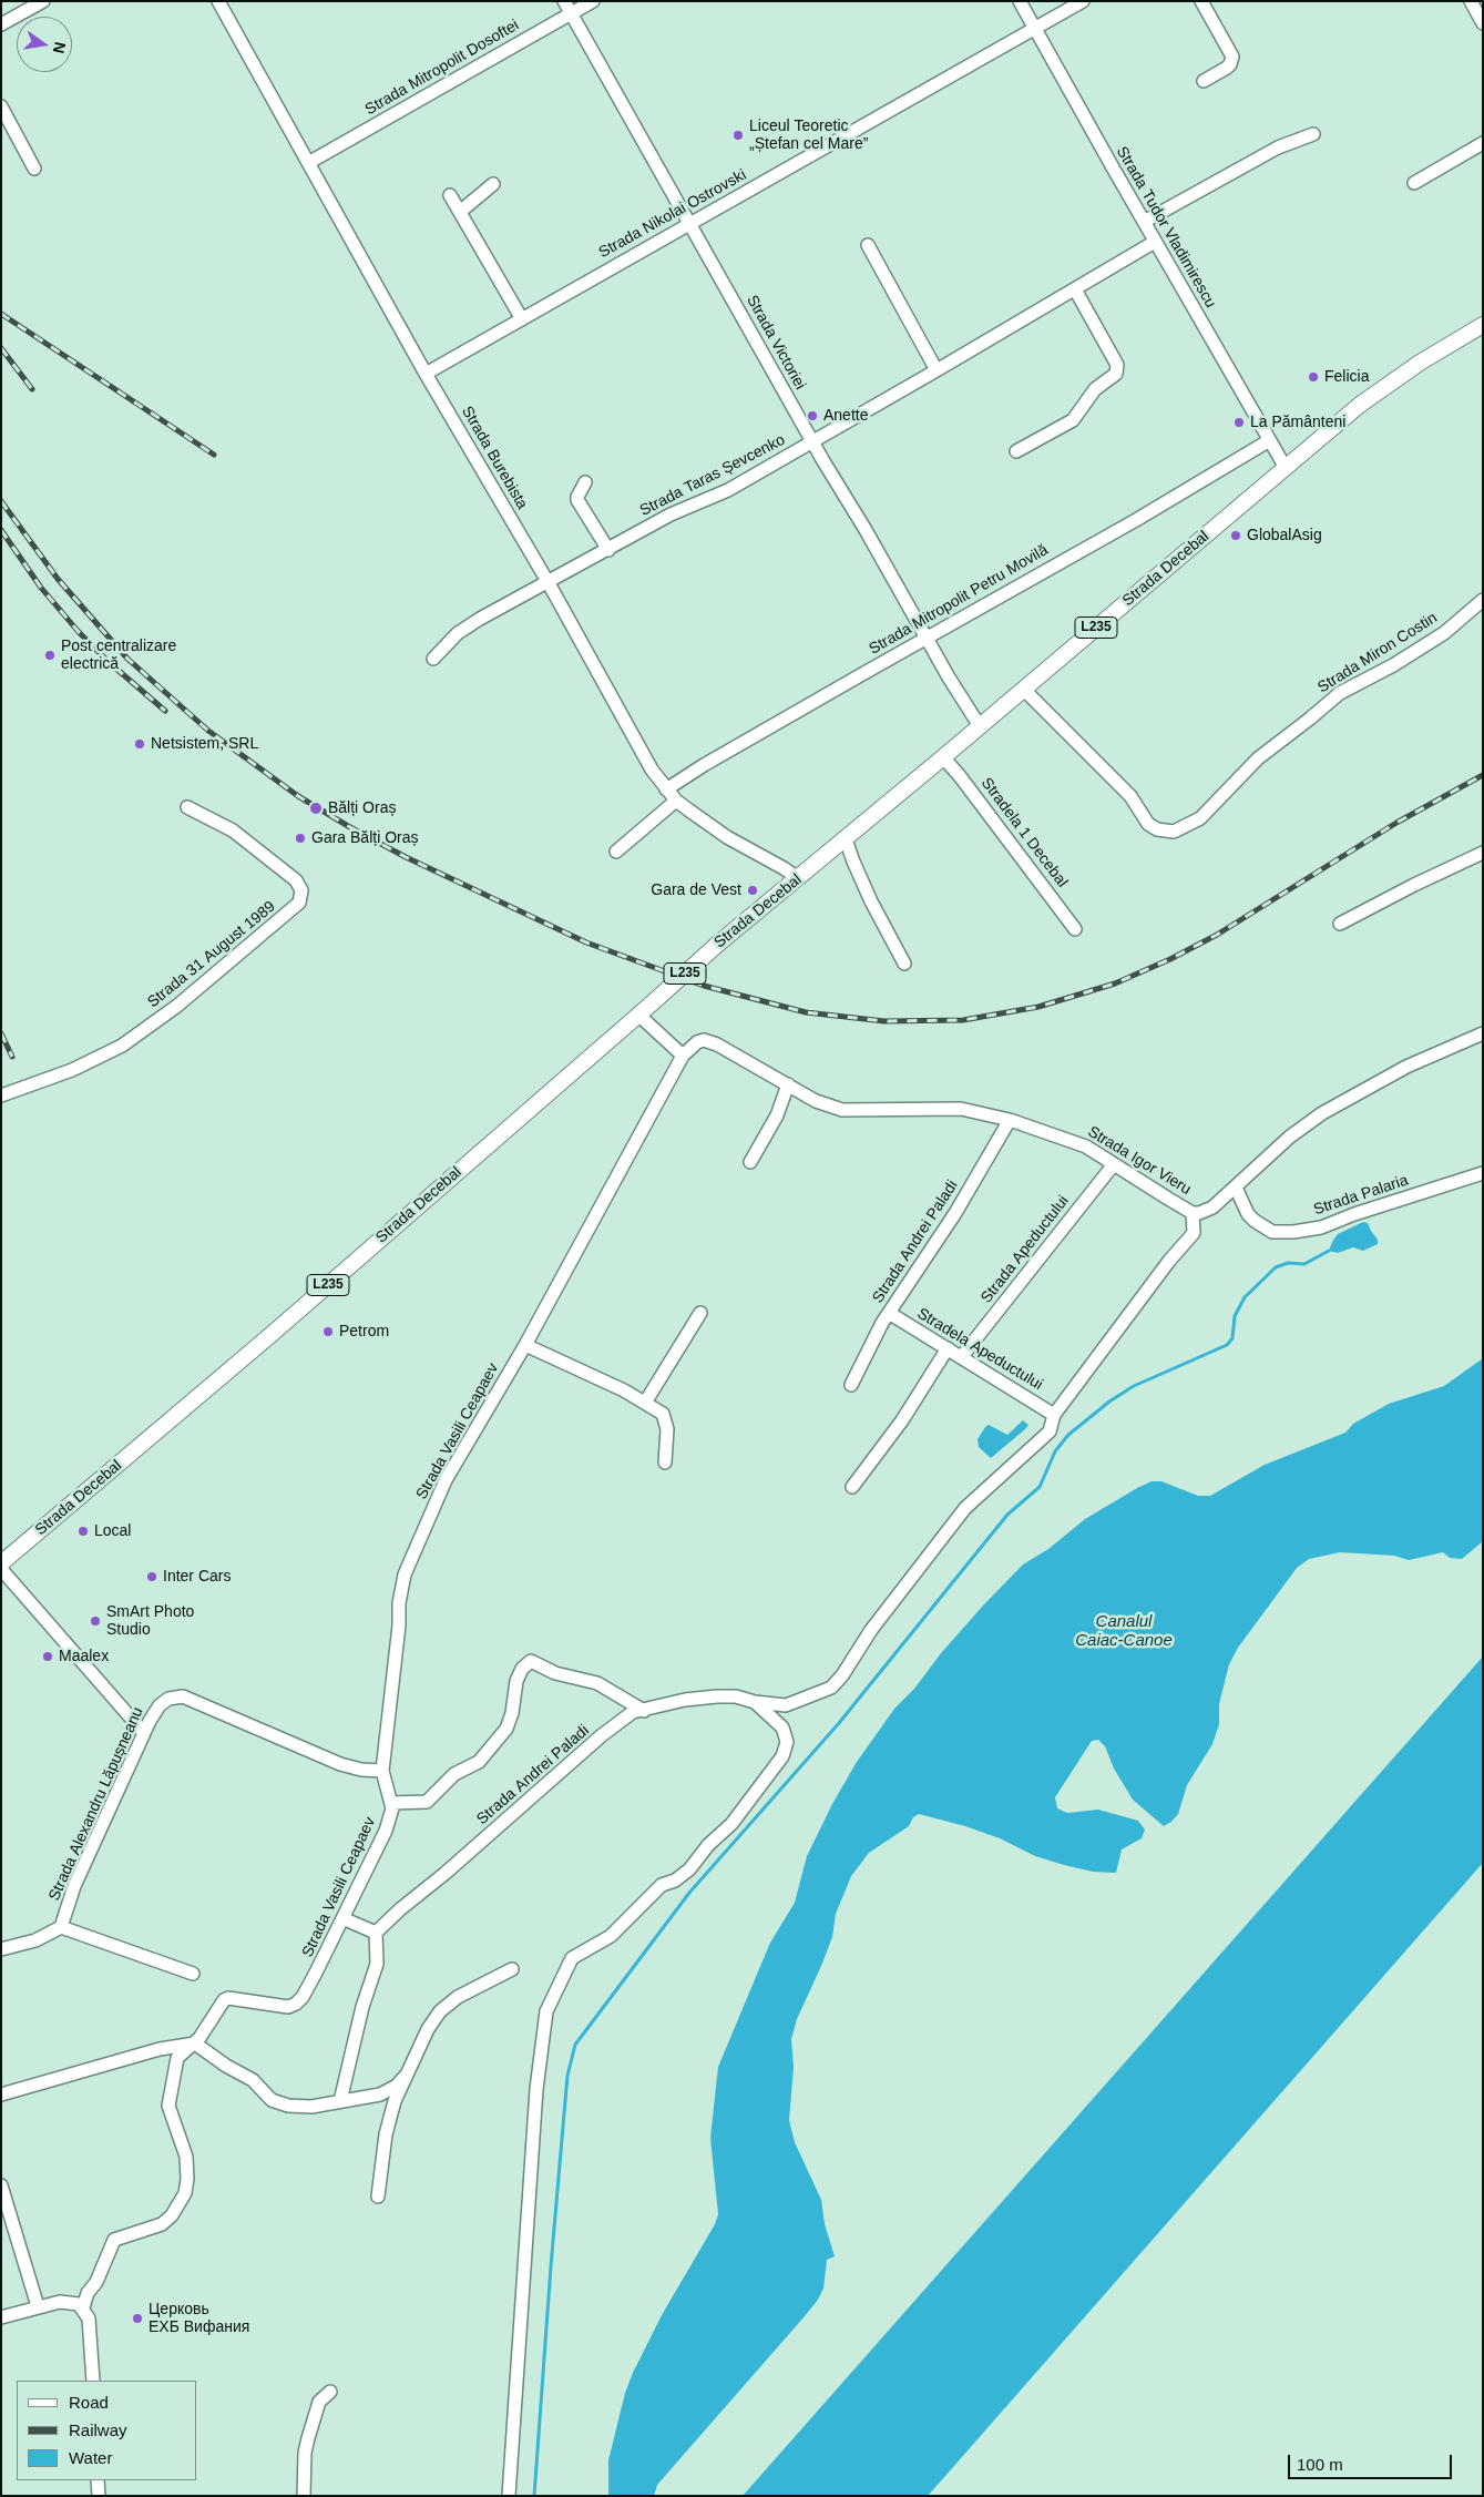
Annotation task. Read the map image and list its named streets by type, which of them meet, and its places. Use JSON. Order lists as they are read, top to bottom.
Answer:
{
  "streets": {
    "main road": ["Strada Decebal", "L235"],
    "street": [
      "Strada Mitropolit Dosoftei",
      "Strada Nikolai Ostrovski",
      "Strada Tudor Vladimirescu",
      "Strada Victoriei",
      "Strada Burebista",
      "Strada Taras Șevcenko",
      "Strada Mitropolit Petru Movilă",
      "Strada Miron Costin",
      "Stradela 1 Decebal",
      "Strada 31 August 1989",
      "Strada Igor Vieru",
      "Strada Palaria",
      "Strada Andrei Paladi",
      "Strada Apeductului",
      "Stradela Apeductului",
      "Strada Vasili Ceapaev",
      "Strada Alexandru Lăpușneanu"
    ]
  },
  "crossings": [
    ["Strada Mitropolit Dosoftei", "Strada Victoriei"],
    ["Strada Mitropolit Dosoftei", "Strada Burebista"],
    ["Strada Nikolai Ostrovski", "Strada Tudor Vladimirescu"],
    ["Strada Nikolai Ostrovski", "Strada Victoriei"],
    ["Strada Nikolai Ostrovski", "Strada Burebista"],
    ["Strada Tudor Vladimirescu", "Strada Taras Șevcenko"],
    ["Strada Tudor Vladimirescu", "Strada Decebal"],
    ["Strada Tudor Vladimirescu", "Strada Mitropolit Petru Movilă"],
    ["Strada Victoriei", "Strada Taras Șevcenko"],
    ["Strada Victoriei", "Strada Decebal"],
    ["Strada Victoriei", "Strada Mitropolit Petru Movilă"],
    ["Strada Burebista", "Strada Taras Șevcenko"],
    ["Strada Burebista", "Strada Decebal"],
    ["Strada Burebista", "Strada Mitropolit Petru Movilă"],
    ["Strada Decebal", "Strada Miron Costin"],
    ["Strada Decebal", "Stradela 1 Decebal"],
    ["Strada Igor Vieru", "Strada Palaria"],
    ["Strada Igor Vieru", "Strada Andrei Paladi"],
    ["Strada Igor Vieru", "Strada Apeductului"],
    ["Strada Igor Vieru", "Strada Vasili Ceapaev"],
    ["Strada Andrei Paladi", "Stradela Apeductului"],
    ["Strada Apeductului", "Stradela Apeductului"],
    ["Strada Vasili Ceapaev", "Strada Alexandru Lăpușneanu"]
  ],
  "water": ["Canalul Caiac-Canoe"],
  "places": [
    "Liceul Teoretic „Ștefan cel Mare”",
    "Felicia",
    "Anette",
    "La Pământeni",
    "GlobalAsig",
    "Post centralizare electrică",
    "Netsistem, SRL",
    "Bălți Oraș",
    "Gara Bălți Oraș",
    "Gara de Vest",
    "Petrom",
    "Local",
    "Inter Cars",
    "SmArt Photo Studio",
    "Maalex",
    "Церковь ЕХБ Вифания"
  ],
  "legend": ["Road", "Railway", "Water"],
  "scale_bar": "100 m",
  "north": "right"
}
